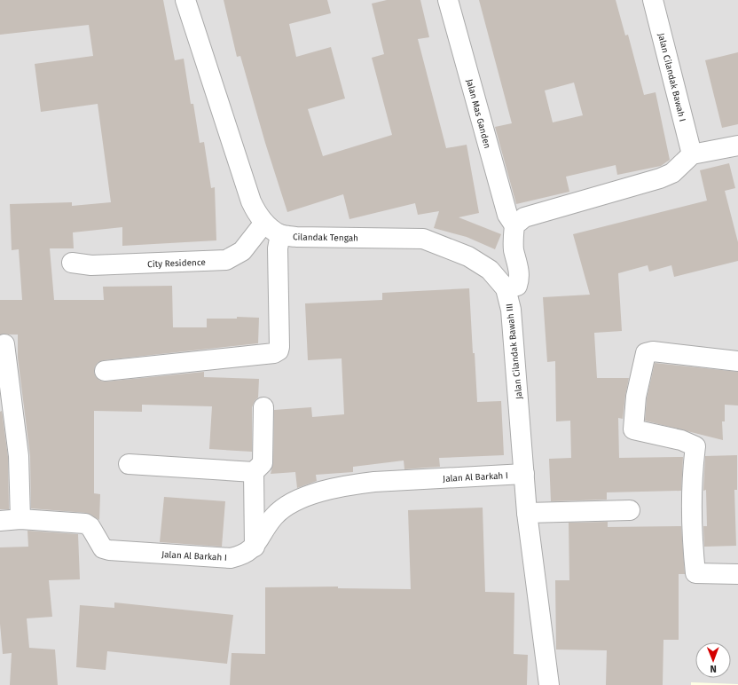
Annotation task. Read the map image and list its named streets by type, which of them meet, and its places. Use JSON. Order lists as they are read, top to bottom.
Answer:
{
  "streets": {
    "street": [
      "Jalan Cilandak Bawah I",
      "Jalan Mas Ganden",
      "Cilandak Tengah",
      "City Residence",
      "Jalan Cilandak Bawah III",
      "Jalan Al Barkah I"
    ]
  },
  "crossings": [
    ["Cilandak Tengah", "City Residence"],
    ["Cilandak Tengah", "Jalan Cilandak Bawah III"],
    ["Jalan Cilandak Bawah III", "Jalan Al Barkah I"]
  ],
  "north": "bottom"
}
